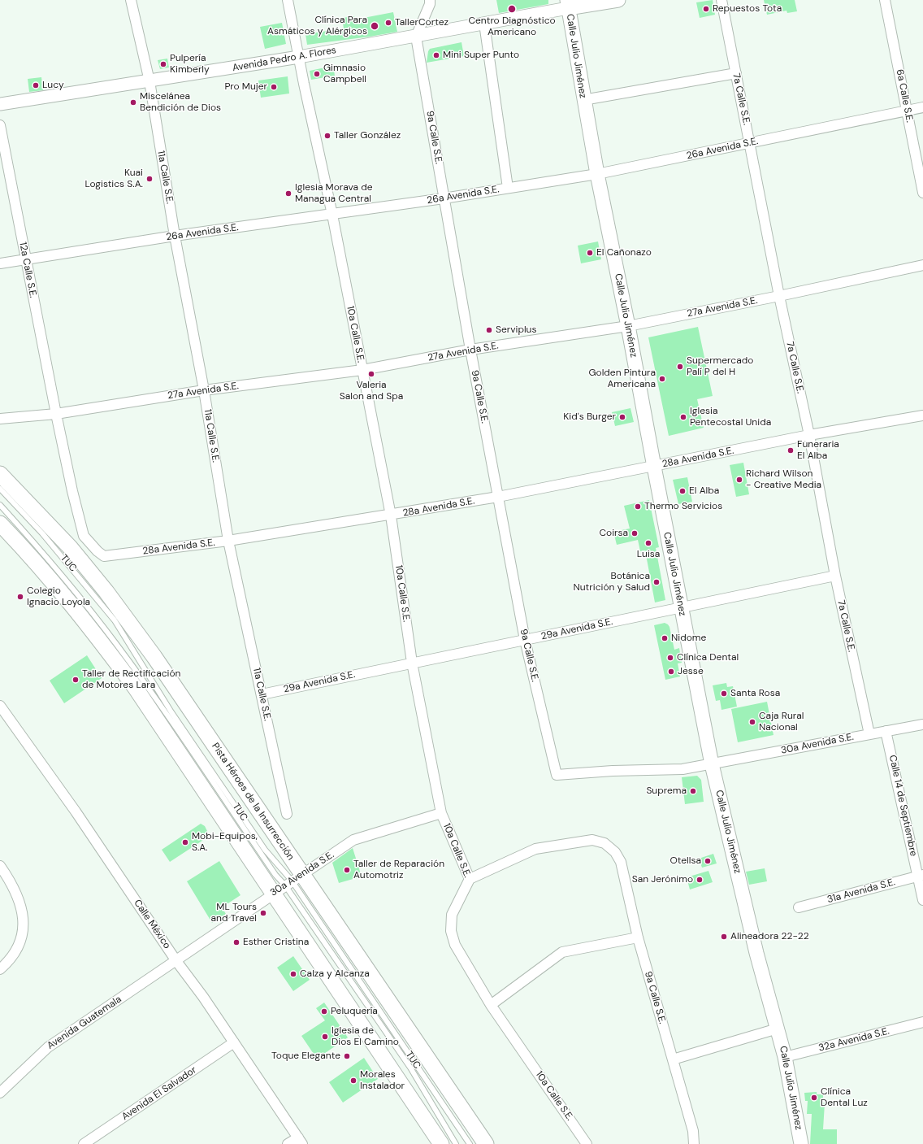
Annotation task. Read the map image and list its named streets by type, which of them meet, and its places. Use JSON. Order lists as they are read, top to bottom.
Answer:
{
  "streets": {
    "main road": ["Calle Julio Jiménez", "Pista Héroes de la Insurrección"],
    "street": [
      "Avenida Pedro A. Flores",
      "6a Calle S.E.",
      "7a Calle S.E.",
      "9a Calle S.E.",
      "26a Avenida S.E.",
      "11a Calle S.E.",
      "12a Calle S.E.",
      "27a Avenida S.E.",
      "10a Calle S.E.",
      "28a Avenida S.E.",
      "29a Avenida S.E.",
      "30a Avenida S.E.",
      "Calle 14 de Septiembre",
      "31a Avenida S.E.",
      "Calle México",
      "Avenida Guatemala",
      "32a Avenida S.E.",
      "Avenida El Salvador"
    ],
    "lane": ["TUC"]
  },
  "crossings": [
    ["Calle Julio Jiménez", "Avenida Pedro A. Flores"],
    ["Calle Julio Jiménez", "26a Avenida S.E."],
    ["Calle Julio Jiménez", "27a Avenida S.E."],
    ["Calle Julio Jiménez", "28a Avenida S.E."],
    ["Calle Julio Jiménez", "29a Avenida S.E."],
    ["Calle Julio Jiménez", "30a Avenida S.E."],
    ["Calle Julio Jiménez", "32a Avenida S.E."],
    ["Avenida Pedro A. Flores", "9a Calle S.E."],
    ["Avenida Pedro A. Flores", "11a Calle S.E."],
    ["Avenida Pedro A. Flores", "10a Calle S.E."],
    ["6a Calle S.E.", "26a Avenida S.E."],
    ["7a Calle S.E.", "26a Avenida S.E."],
    ["7a Calle S.E.", "27a Avenida S.E."],
    ["7a Calle S.E.", "28a Avenida S.E."],
    ["7a Calle S.E.", "29a Avenida S.E."],
    ["7a Calle S.E.", "30a Avenida S.E."],
    ["9a Calle S.E.", "26a Avenida S.E."],
    ["9a Calle S.E.", "27a Avenida S.E."],
    ["9a Calle S.E.", "10a Calle S.E."],
    ["9a Calle S.E.", "28a Avenida S.E."],
    ["9a Calle S.E.", "29a Avenida S.E."],
    ["9a Calle S.E.", "30a Avenida S.E."],
    ["26a Avenida S.E.", "11a Calle S.E."],
    ["26a Avenida S.E.", "12a Calle S.E."],
    ["26a Avenida S.E.", "10a Calle S.E."],
    ["11a Calle S.E.", "27a Avenida S.E."],
    ["11a Calle S.E.", "28a Avenida S.E."],
    ["11a Calle S.E.", "29a Avenida S.E."],
    ["12a Calle S.E.", "27a Avenida S.E."],
    ["12a Calle S.E.", "28a Avenida S.E."],
    ["27a Avenida S.E.", "10a Calle S.E."],
    ["27a Avenida S.E.", "28a Avenida S.E."],
    ["10a Calle S.E.", "28a Avenida S.E."],
    ["10a Calle S.E.", "29a Avenida S.E."],
    ["10a Calle S.E.", "30a Avenida S.E."],
    ["TUC", "30a Avenida S.E."],
    ["TUC", "Pista Héroes de la Insurrección"],
    ["30a Avenida S.E.", "Pista Héroes de la Insurrección"],
    ["30a Avenida S.E.", "Calle 14 de Septiembre"],
    ["30a Avenida S.E.", "Calle México"],
    ["30a Avenida S.E.", "Avenida Guatemala"],
    ["Calle 14 de Septiembre", "31a Avenida S.E."],
    ["Calle México", "Avenida Guatemala"],
    ["Calle México", "Avenida El Salvador"]
  ],
  "places": [
    "Centro Diagnóstico Americano",
    "Repuestos Tota",
    "TallerCortez",
    "Clínica Para Asmáticos y Alérgicos",
    "Mini Super Punto",
    "Pulpería Kimberly",
    "Gimnasio Campbell",
    "Lucy",
    "Pro Mujer",
    "Miscelánea Bendición de Dios",
    "Taller González",
    "Kuai Logistics S.A.",
    "Iglesia Morava de Managua Central",
    "El Cañonazo",
    "Serviplus",
    "Supermercado Palí P del H",
    "Valeria Salon and Spa",
    "Golden Pintura Americana",
    "Kid's Burger",
    "Iglesia Pentecostal Unida",
    "Funeraria El Alba",
    "Richard Wilson - Creative Media",
    "El Alba",
    "Thermo Servicios",
    "Coirsa",
    "Luisa",
    "Botánica Nutrición y Salud",
    "Colegio Ignacio Loyola",
    "Nidome",
    "Clínica Dental",
    "Jesse",
    "Taller de Rectificación de Motores Lara",
    "Santa Rosa",
    "Caja Rural Nacional",
    "Suprema",
    "Mobi-Equipos, S.A.",
    "Otellsa",
    "Taller de Reparación Automotriz",
    "San Jerónimo",
    "ML Tours and Travel",
    "Alineadora 22-22",
    "Esther Cristina",
    "Calza y Alcanza",
    "Peluquería",
    "Iglesia de Dios El Camino",
    "Toque Elegante",
    "Morales Instalador",
    "Clínica Dental Luz"
  ]
}
